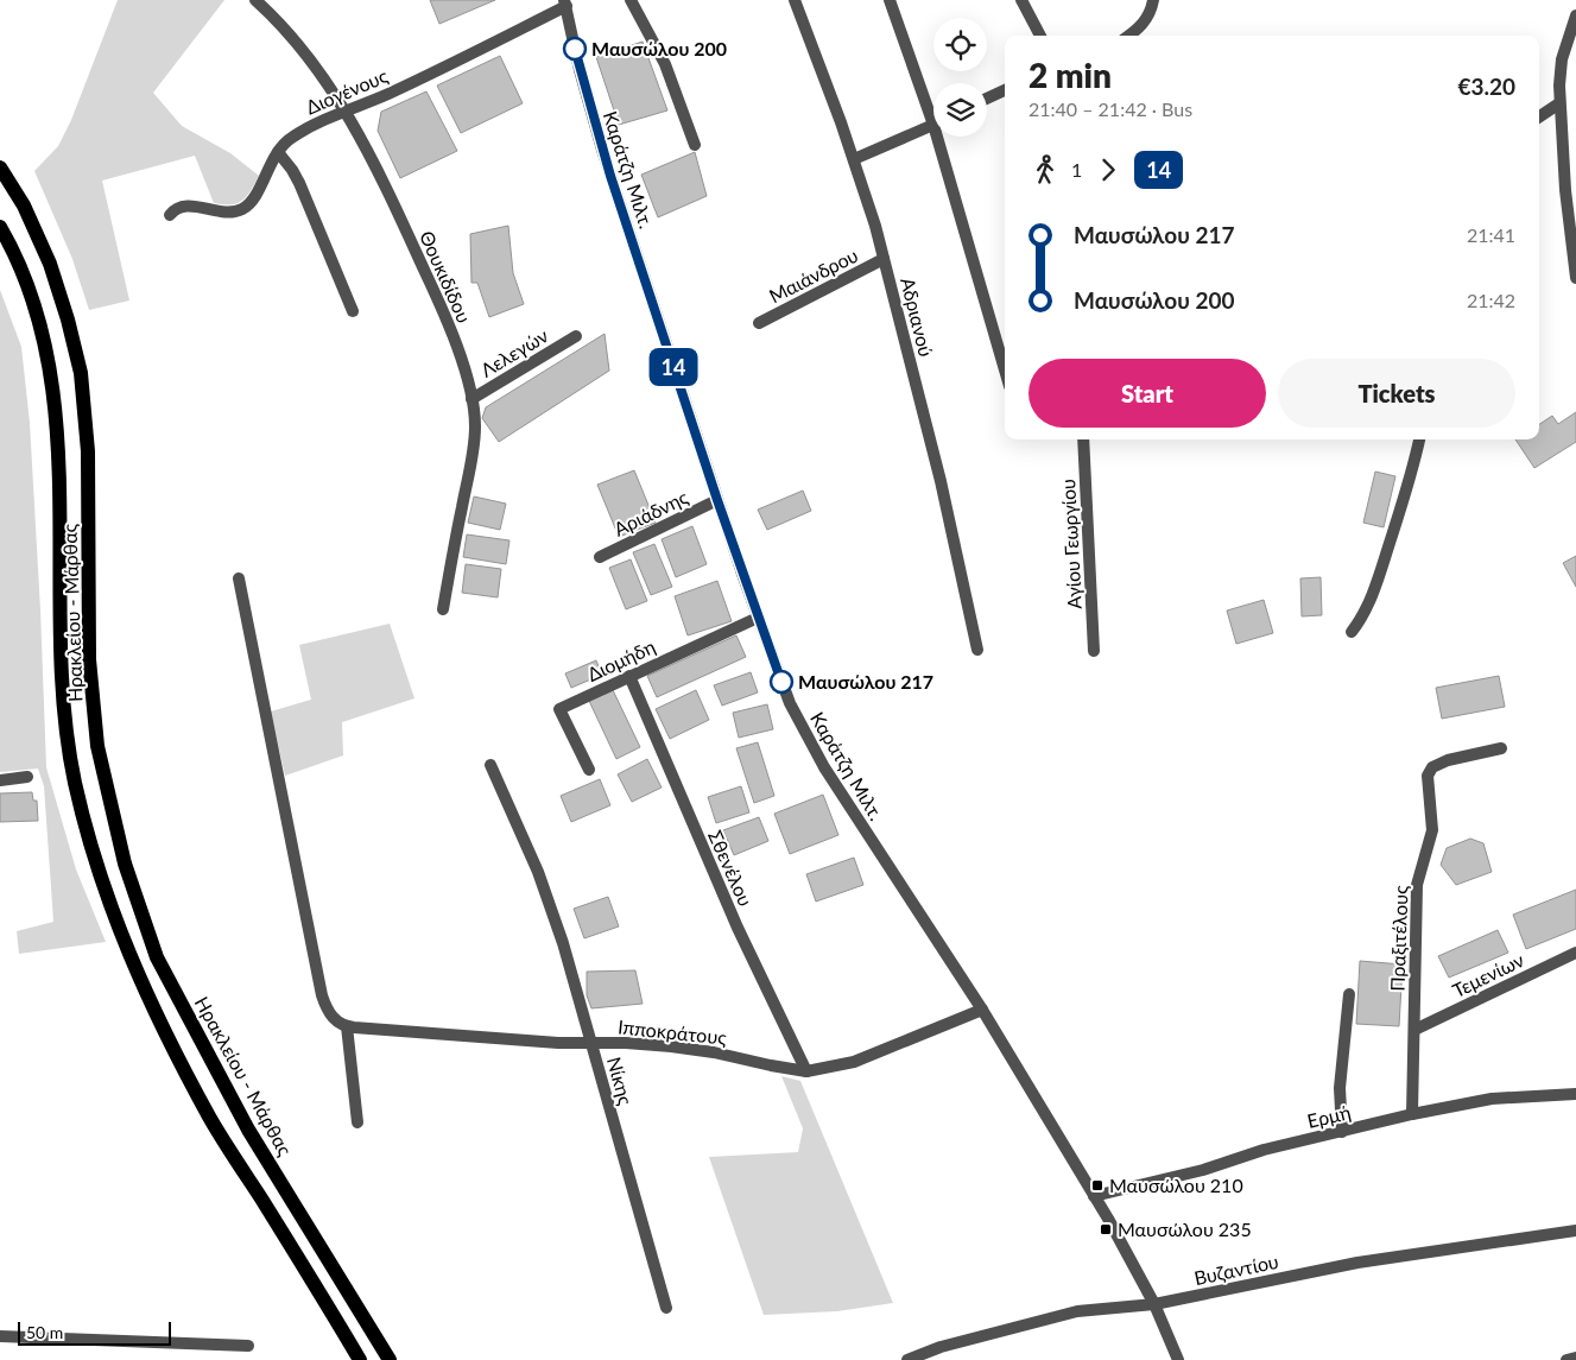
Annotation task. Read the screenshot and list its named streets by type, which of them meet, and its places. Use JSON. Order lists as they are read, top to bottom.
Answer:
{
  "streets": {
    "main road": ["Ηρακλείου - Μάρθας"],
    "street": [
      "Διογένους",
      "Καράτζη Μιλτ.",
      "Μαιάνδρου",
      "Θουκιδίδου",
      "Αδριανού",
      "Λελεγών",
      "Αριάδνης",
      "Αγίου Γεωργίου",
      "Διομήδη",
      "Σθενέλου",
      "Πραξιτέλους",
      "Τεμενίων",
      "Ιπποκράτους",
      "Νίκης",
      "Ερμή",
      "Βυζαντίου"
    ]
  },
  "crossings": [
    ["Διογένους", "Καράτζη Μιλτ."],
    ["Διογένους", "Θουκιδίδου"],
    ["Καράτζη Μιλτ.", "Αριάδνης"],
    ["Καράτζη Μιλτ.", "Διομήδη"],
    ["Καράτζη Μιλτ.", "Ιπποκράτους"],
    ["Καράτζη Μιλτ.", "Ερμή"],
    ["Καράτζη Μιλτ.", "Βυζαντίου"],
    ["Μαιάνδρου", "Αδριανού"],
    ["Θουκιδίδου", "Λελεγών"],
    ["Διομήδη", "Σθενέλου"],
    ["Σθενέλου", "Ιπποκράτους"],
    ["Πραξιτέλους", "Τεμενίων"],
    ["Πραξιτέλους", "Ερμή"],
    ["Ιπποκράτους", "Νίκης"]
  ],
  "places": {
    "other": ["Μαυσώλου 200", "Μαυσώλου 217"],
    "transit": ["Μαυσώλου 210", "Μαυσώλου 235"]
  },
  "lines": ["bus line 14"],
  "scale_bar": "50 m",
  "page": {
    "on_map": "14",
    "heading": ["2 min", "21:40 – 21:42 · Bus", "€3.20"],
    "legs": ["1", "14"],
    "list": [
      {
        "name": "Μαυσώλου 217",
        "value": "21:41"
      },
      {
        "name": "Μαυσώλου 200",
        "value": "21:42"
      }
    ],
    "buttons": ["Start", "Tickets"],
    "scale": "50 m"
  }
}
